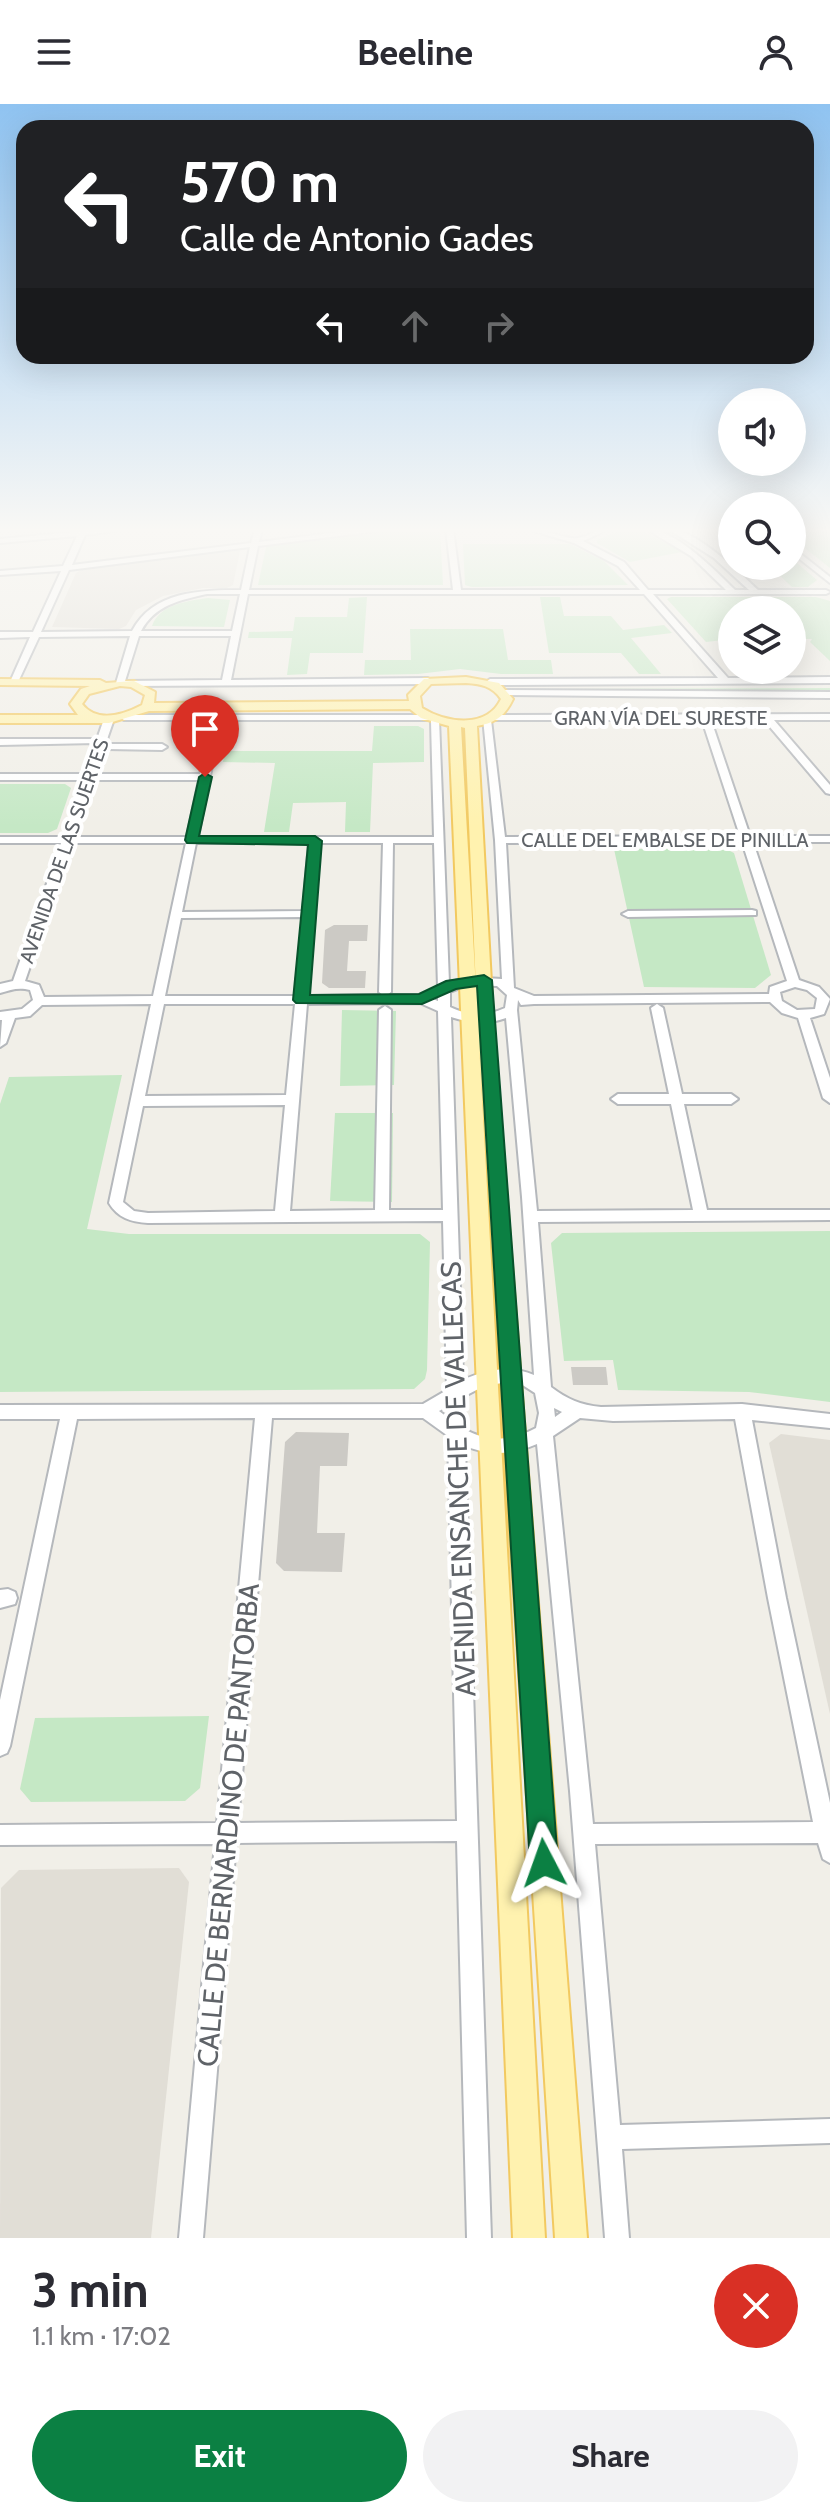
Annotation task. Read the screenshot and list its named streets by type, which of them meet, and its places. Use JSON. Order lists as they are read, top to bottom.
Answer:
{
  "streets": {
    "main road": ["AVENIDA ENSANCHE DE VALLECAS"],
    "street": [
      "GRAN VÍA DEL SURESTE",
      "CALLE DEL EMBALSE DE PINILLA",
      "AVENIDA DE LAS SUERTES",
      "CALLE DE BERNARDINO DE PANTORBA"
    ]
  },
  "page": {
    "header": "Beeline",
    "turn": ["570 m", "Calle de Antonio Gades"],
    "heading": ["3 min", "1.1 km · 17:02"],
    "buttons": ["Exit", "Share"]
  }
}
